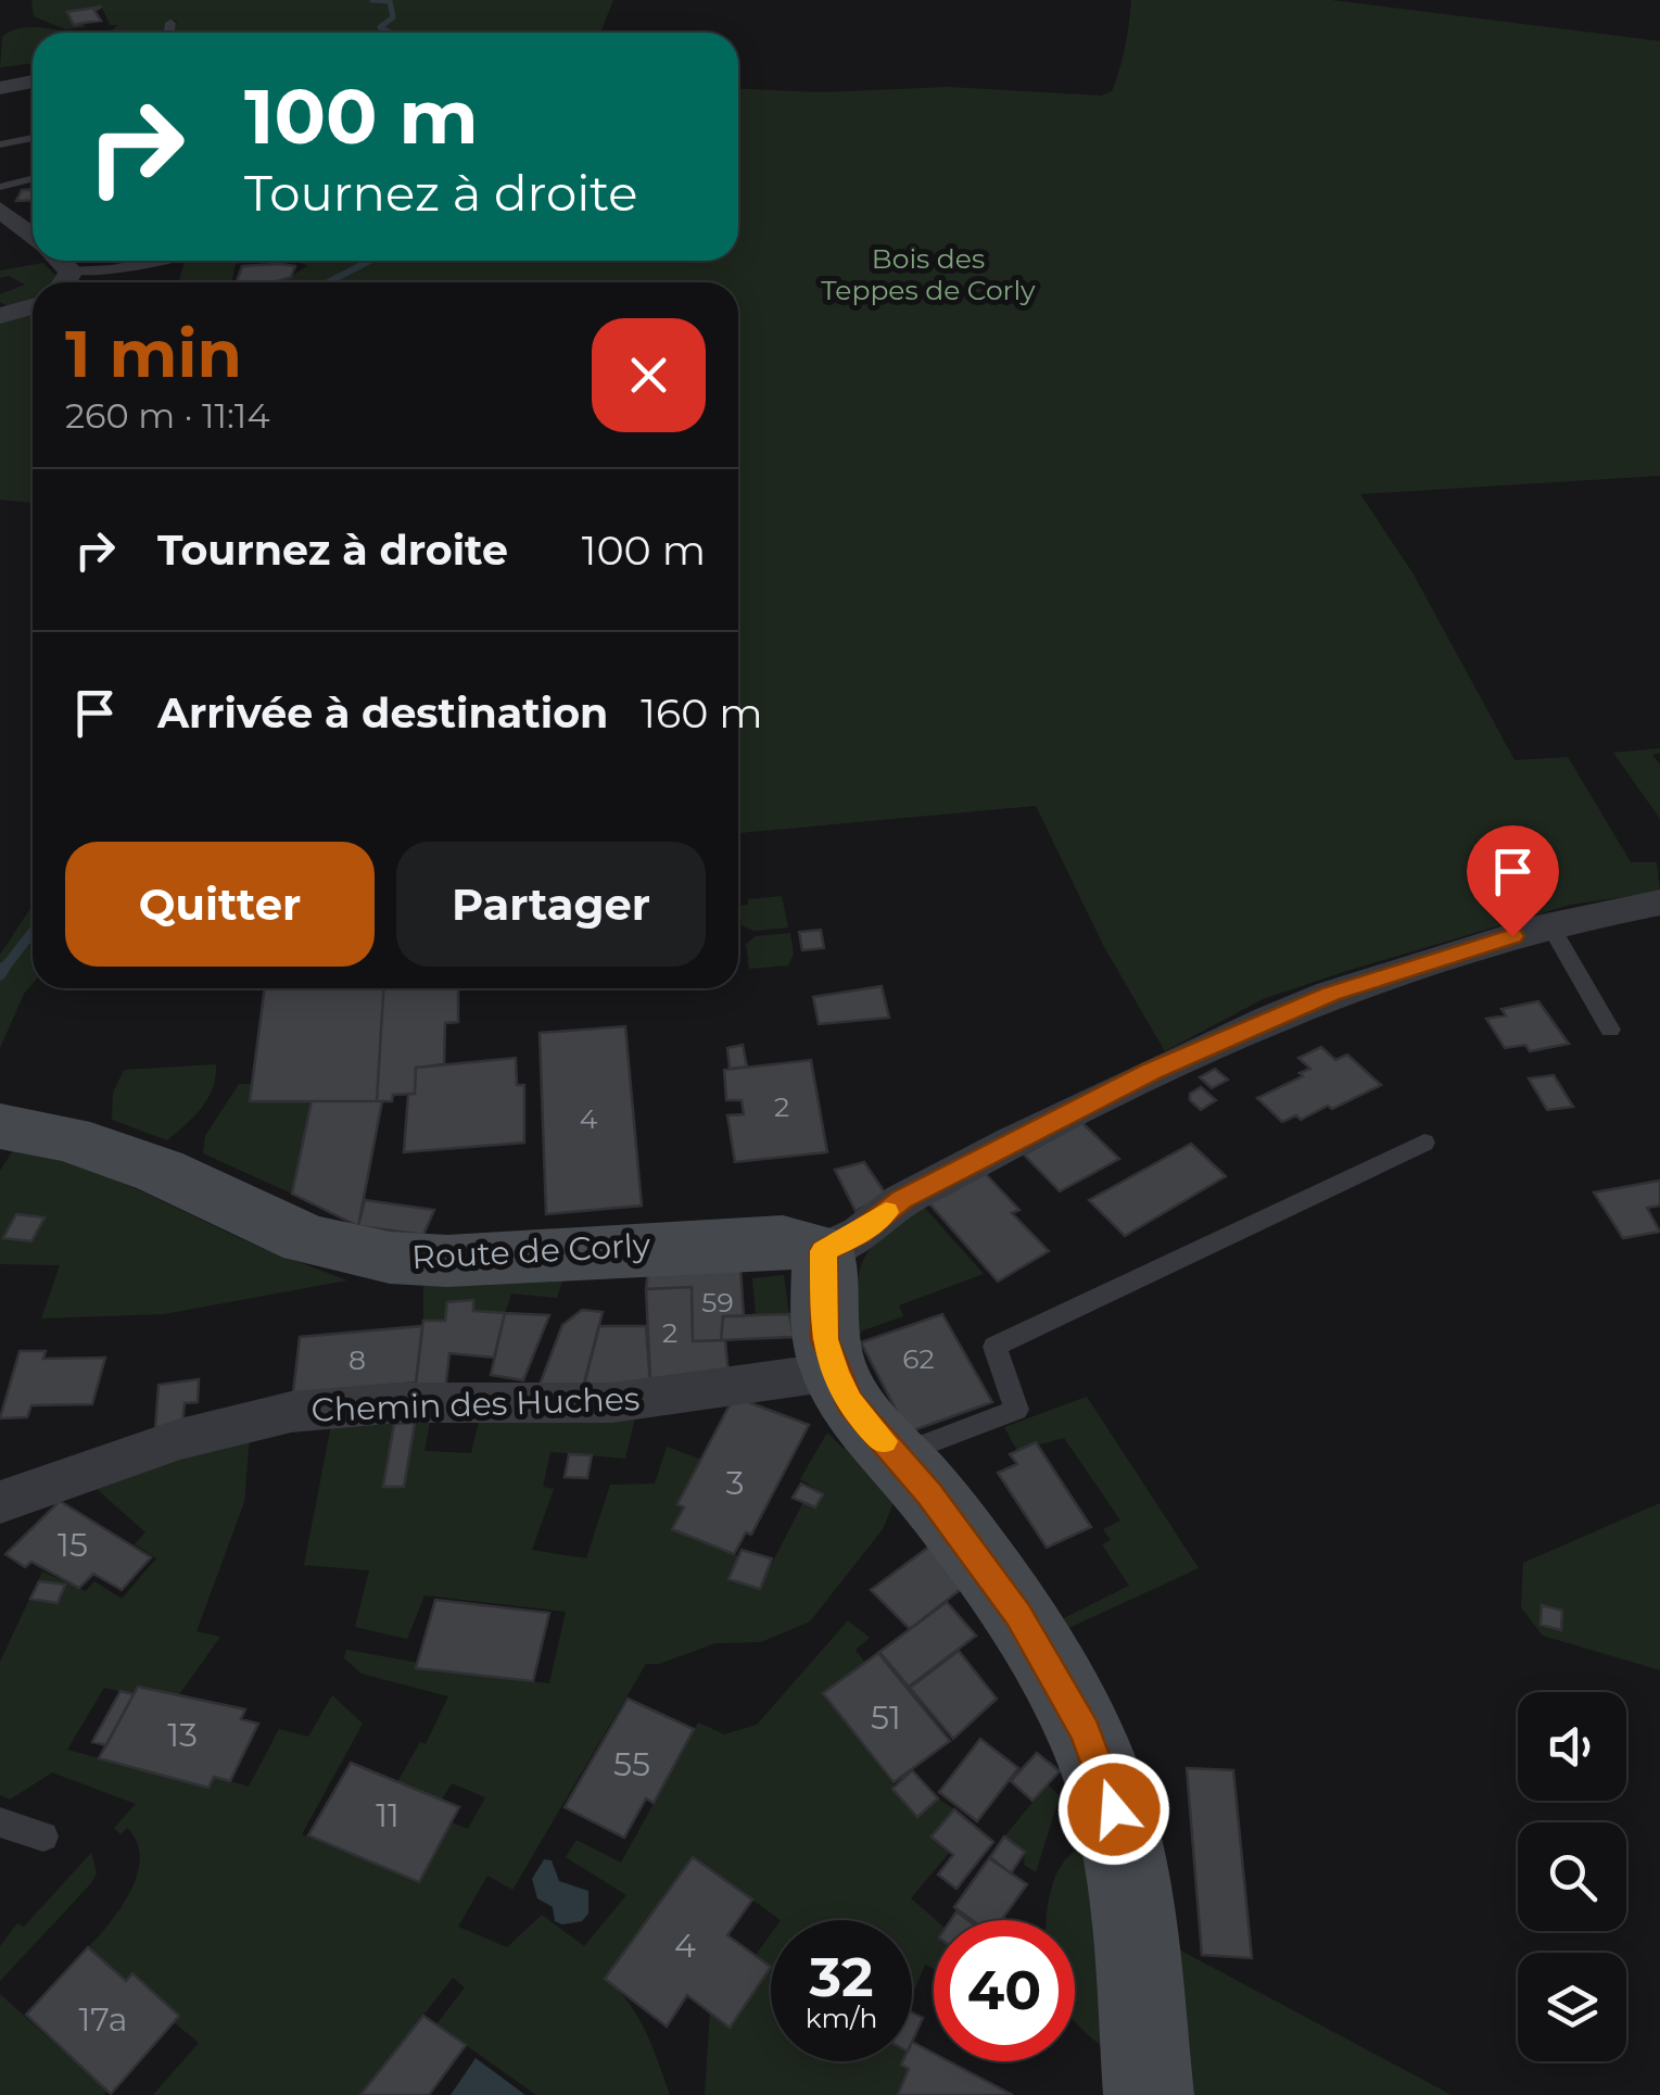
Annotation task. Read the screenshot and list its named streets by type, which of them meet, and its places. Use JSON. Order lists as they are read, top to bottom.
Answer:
{
  "streets": {
    "street": ["Route de Corly", "Chemin des Huches"]
  },
  "parks": ["Bois des Teppes de Corly"],
  "house_numbers": [
    "2",
    "4",
    "59",
    "2",
    "62",
    "8",
    "3",
    "15",
    "51",
    "13",
    "55",
    "11",
    "4",
    "17a"
  ],
  "page": {
    "turn": ["100 m", "Tournez à droite"],
    "heading": ["1 min", "260 m · 11:14"],
    "list": [
      {
        "name": "Tournez à droite",
        "value": "100 m"
      },
      {
        "name": "Arrivée à destination",
        "value": "160 m"
      }
    ],
    "buttons": ["Quitter", "Partager"],
    "speed": "32 km/h",
    "limit": "40"
  }
}
